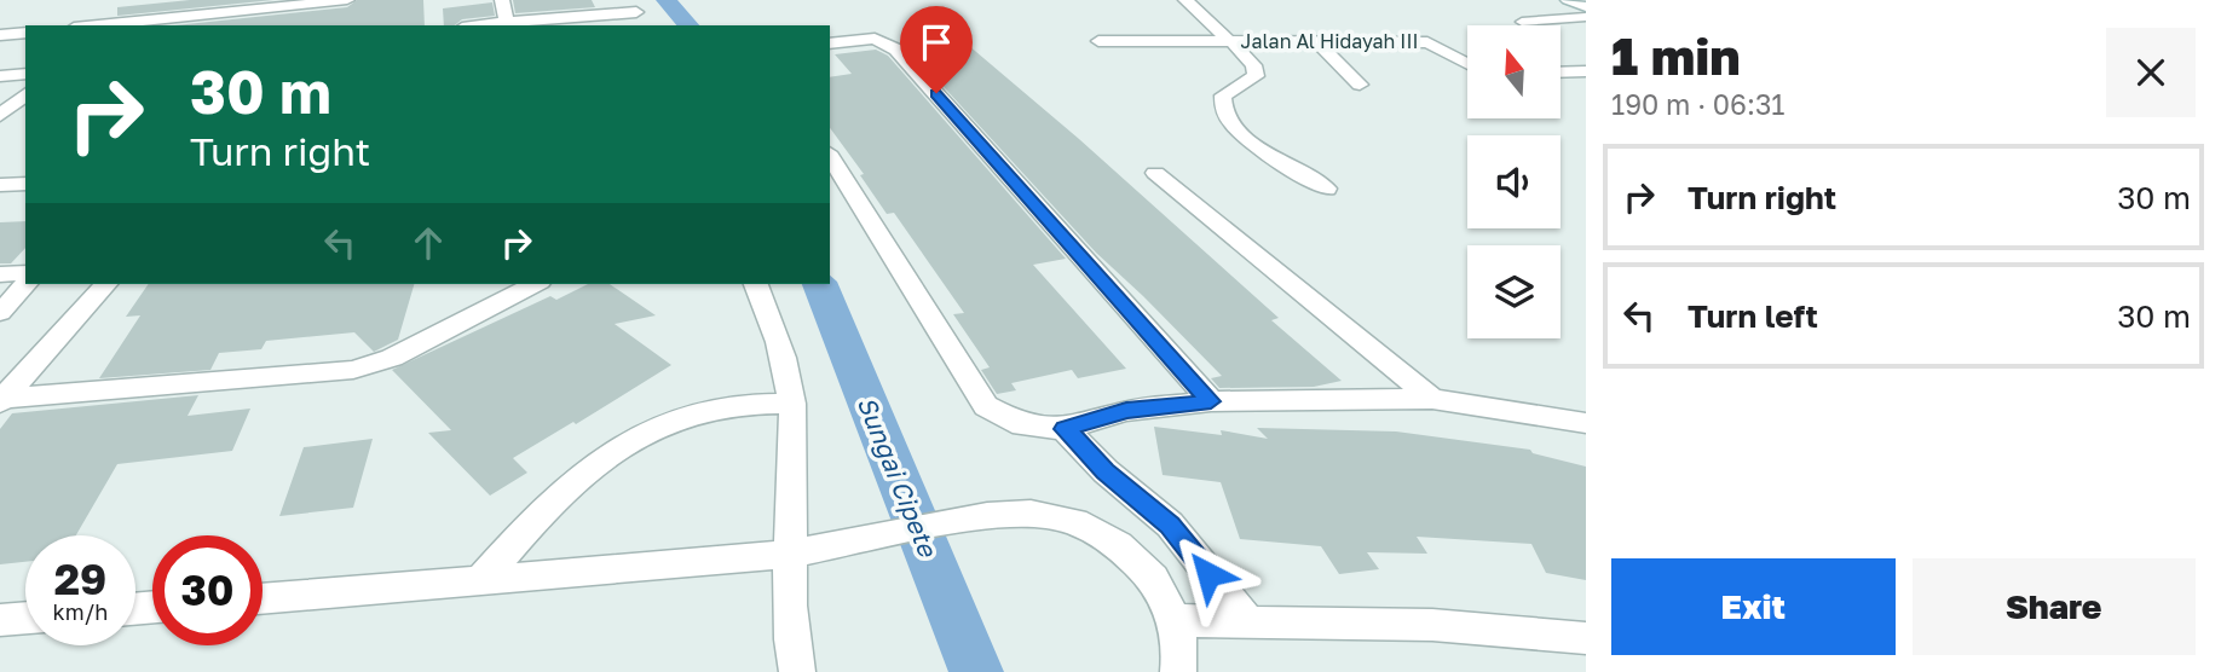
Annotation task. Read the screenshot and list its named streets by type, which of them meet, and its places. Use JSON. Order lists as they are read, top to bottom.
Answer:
{
  "streets": {
    "street": ["Jalan Al Hidayah III"]
  },
  "water": ["Sungai Cipete"],
  "north": "top",
  "page": {
    "heading": ["1 min", "190 m · 06:31"],
    "turn": ["30 m", "Turn right"],
    "list": [
      {
        "name": "Turn right",
        "value": "30 m"
      },
      {
        "name": "Turn left",
        "value": "30 m"
      }
    ],
    "speed": "29 km/h",
    "limit": "30",
    "buttons": ["Exit", "Share"]
  }
}
